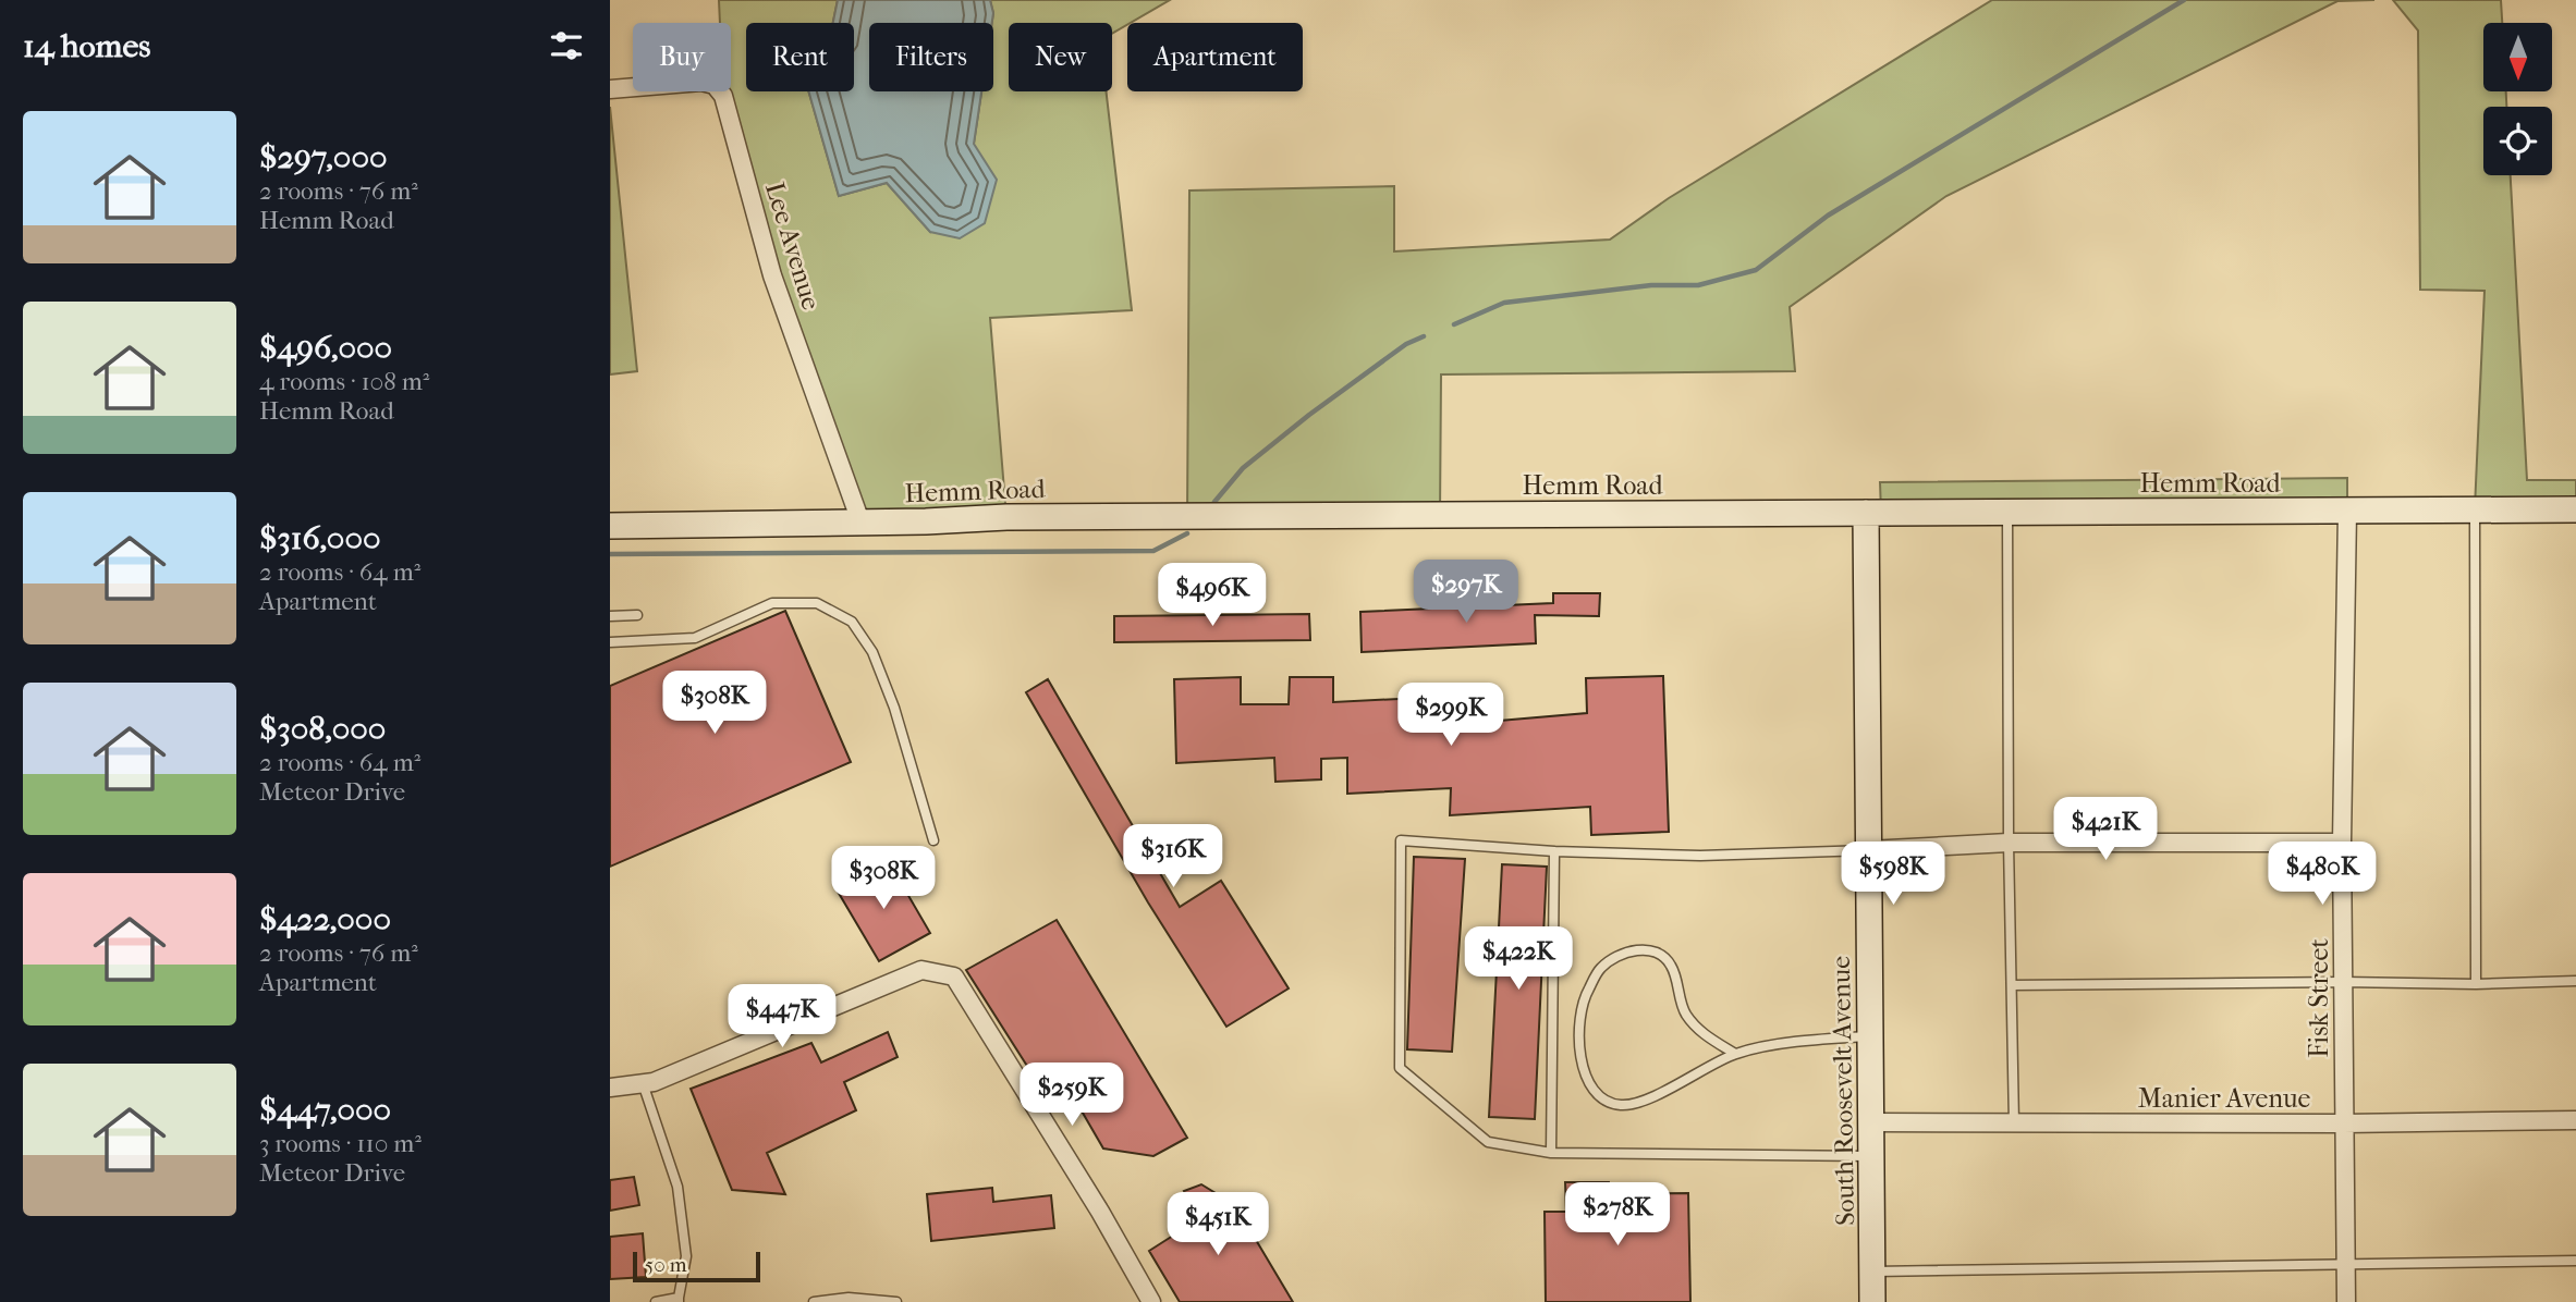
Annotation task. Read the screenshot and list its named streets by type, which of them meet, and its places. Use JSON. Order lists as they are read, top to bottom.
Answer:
{
  "streets": {
    "street": [
      "Lee Avenue",
      "Hemm Road",
      "Fisk Street",
      "South Roosevelt Avenue",
      "Manier Avenue"
    ]
  },
  "crossings": [
    ["Lee Avenue", "Hemm Road"],
    ["Hemm Road", "Fisk Street"],
    ["Hemm Road", "South Roosevelt Avenue"],
    ["Fisk Street", "Manier Avenue"],
    ["South Roosevelt Avenue", "Manier Avenue"]
  ],
  "scale_bar": "50 m",
  "north": "bottom",
  "page": {
    "heading": "14 homes",
    "chip": [
      "Buy",
      "Rent",
      "Filters",
      "New",
      "Apartment"
    ],
    "list": [
      {
        "name": "$297,000",
        "note": "2 rooms · 76 m² · Hemm Road"
      },
      {
        "name": "$496,000",
        "note": "4 rooms · 108 m² · Hemm Road"
      },
      {
        "name": "$316,000",
        "note": "2 rooms · 64 m² · Apartment"
      },
      {
        "name": "$308,000",
        "note": "2 rooms · 64 m² · Meteor Drive"
      },
      {
        "name": "$422,000",
        "note": "2 rooms · 76 m² · Apartment"
      },
      {
        "name": "$447,000",
        "note": "3 rooms · 110 m² · Meteor Drive"
      }
    ],
    "price": [
      "$297K",
      "$496K",
      "$308K",
      "$299K",
      "$421K",
      "$316K",
      "$598K",
      "$480K",
      "$308K",
      "$422K",
      "$447K",
      "$259K",
      "$278K",
      "$451K"
    ],
    "scale": "50 m"
  }
}
